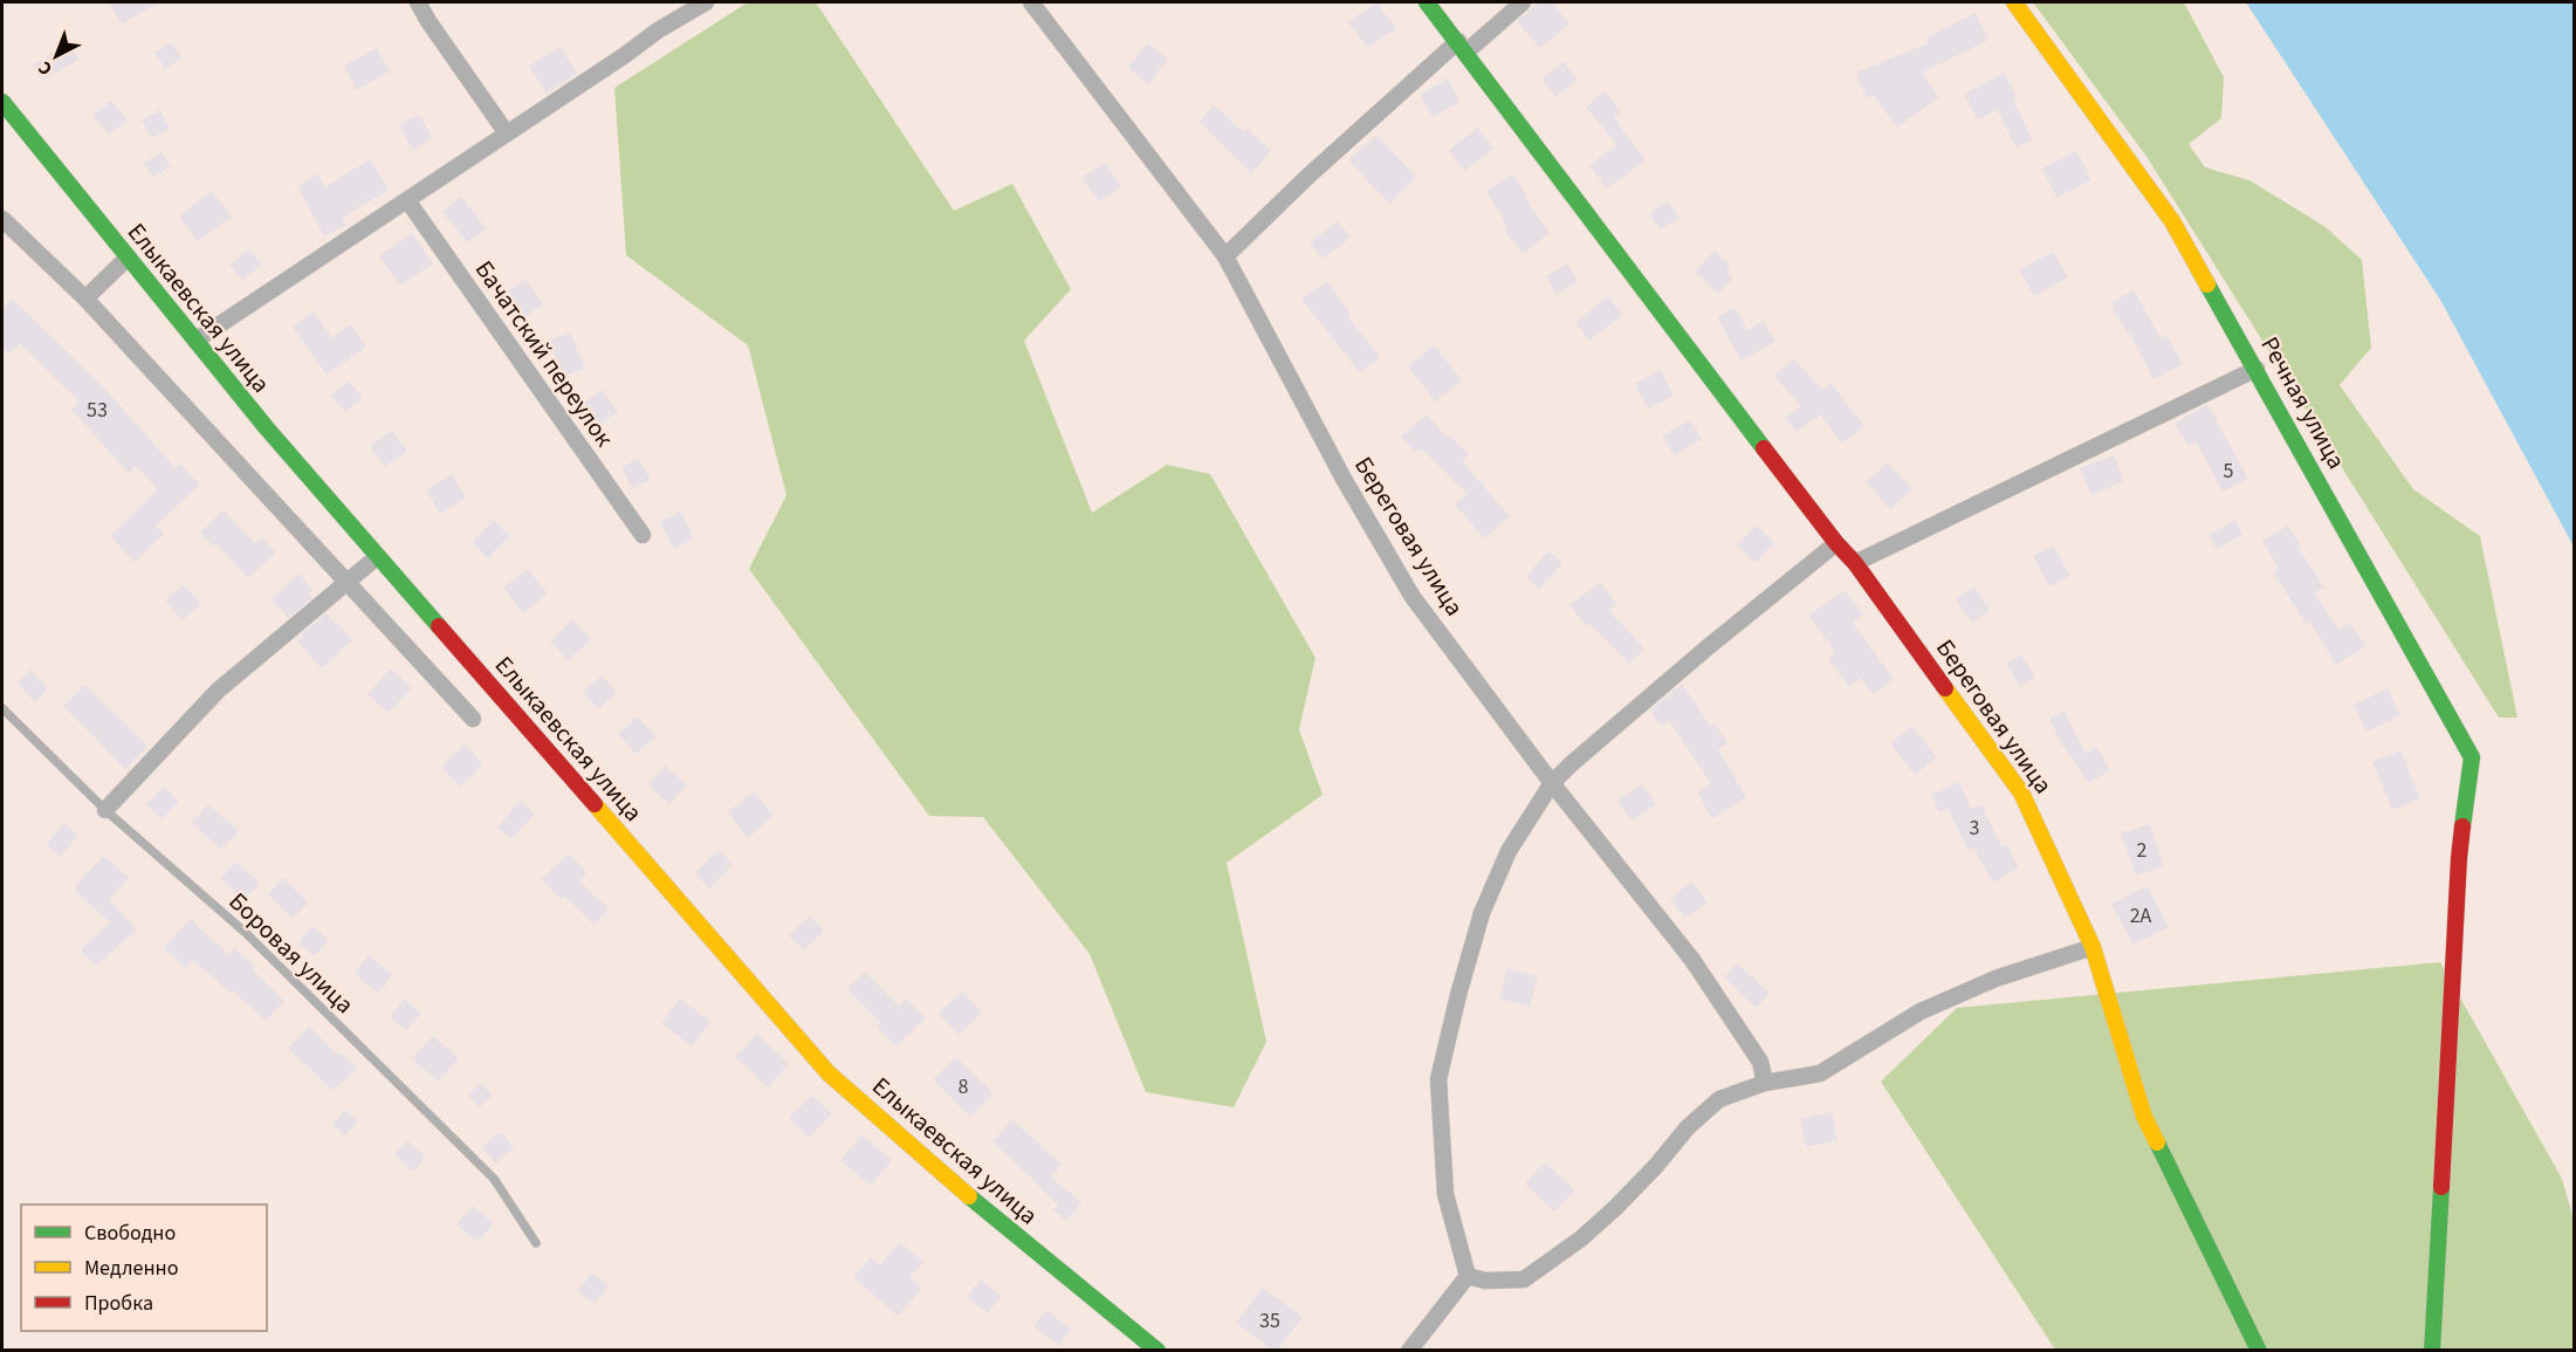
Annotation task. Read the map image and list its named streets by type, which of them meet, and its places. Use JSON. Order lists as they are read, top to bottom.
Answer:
{
  "streets": {
    "street": [
      "Елыкаевская улица",
      "Бачатский переулок",
      "Речная улица",
      "Береговая улица"
    ],
    "lane": ["Боровая улица"]
  },
  "house_numbers": [
    "53",
    "5",
    "3",
    "2",
    "2А",
    "8",
    "35"
  ],
  "legend": ["Свободно", "Медленно", "Пробка"],
  "north": "bottom left"
}
